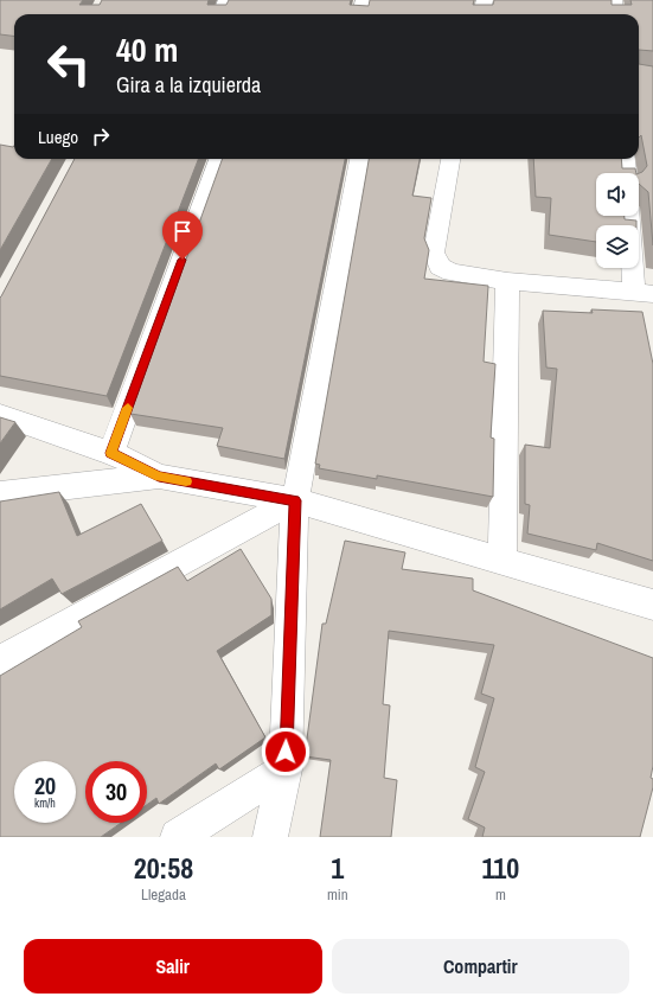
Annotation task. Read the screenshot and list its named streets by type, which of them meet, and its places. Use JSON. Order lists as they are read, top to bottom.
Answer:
{
  "page": {
    "turn": ["40 m", "Gira a la izquierda"],
    "then": "Luego",
    "speed": "20 km/h",
    "limit": "30",
    "eta": [
      "20:58",
      "Llegada",
      "1",
      "min",
      "110",
      "m"
    ],
    "buttons": ["Salir", "Compartir"]
  }
}
